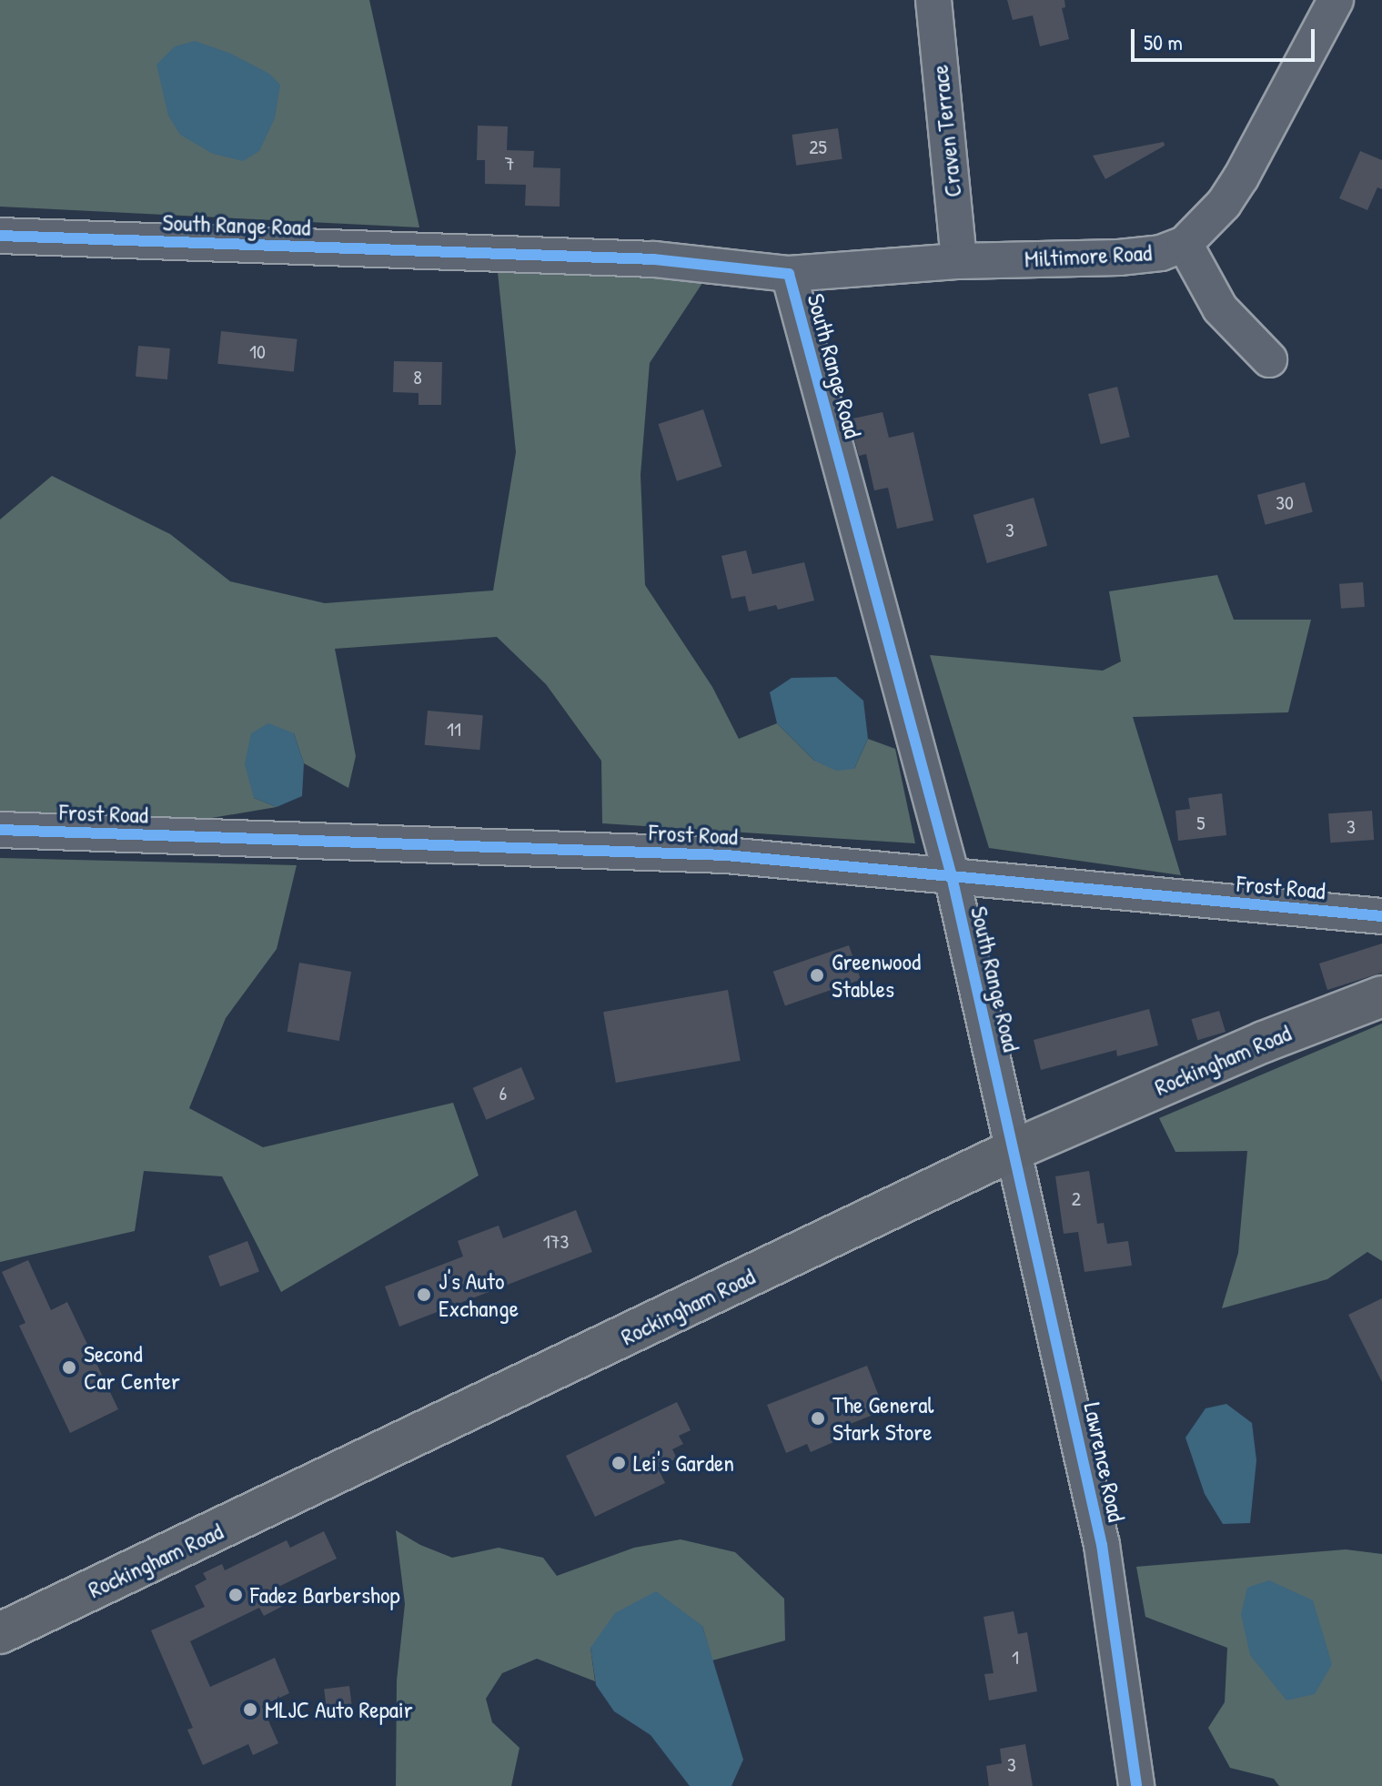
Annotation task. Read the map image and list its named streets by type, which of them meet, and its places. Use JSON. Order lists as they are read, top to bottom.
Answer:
{
  "streets": {
    "main road": ["Rockingham Road"],
    "street": [
      "Craven Terrace",
      "South Range Road",
      "Miltimore Road",
      "Frost Road",
      "Lawrence Road"
    ]
  },
  "crossings": [
    ["Craven Terrace", "Miltimore Road"],
    ["South Range Road", "Miltimore Road"],
    ["South Range Road", "Frost Road"],
    ["South Range Road", "Rockingham Road"],
    ["South Range Road", "Lawrence Road"],
    ["Rockingham Road", "Lawrence Road"]
  ],
  "places": [
    "Greenwood Stables",
    "J's Auto Exchange",
    "Second Car Center",
    "The General Stark Store",
    "Lei's Garden",
    "Fadez Barbershop",
    "MLJC Auto Repair"
  ],
  "house_numbers": [
    "25",
    "7",
    "10",
    "8",
    "30",
    "3",
    "11",
    "5",
    "3",
    "6",
    "2",
    "173",
    "1",
    "3"
  ],
  "scale_bar": "50 m"
}
